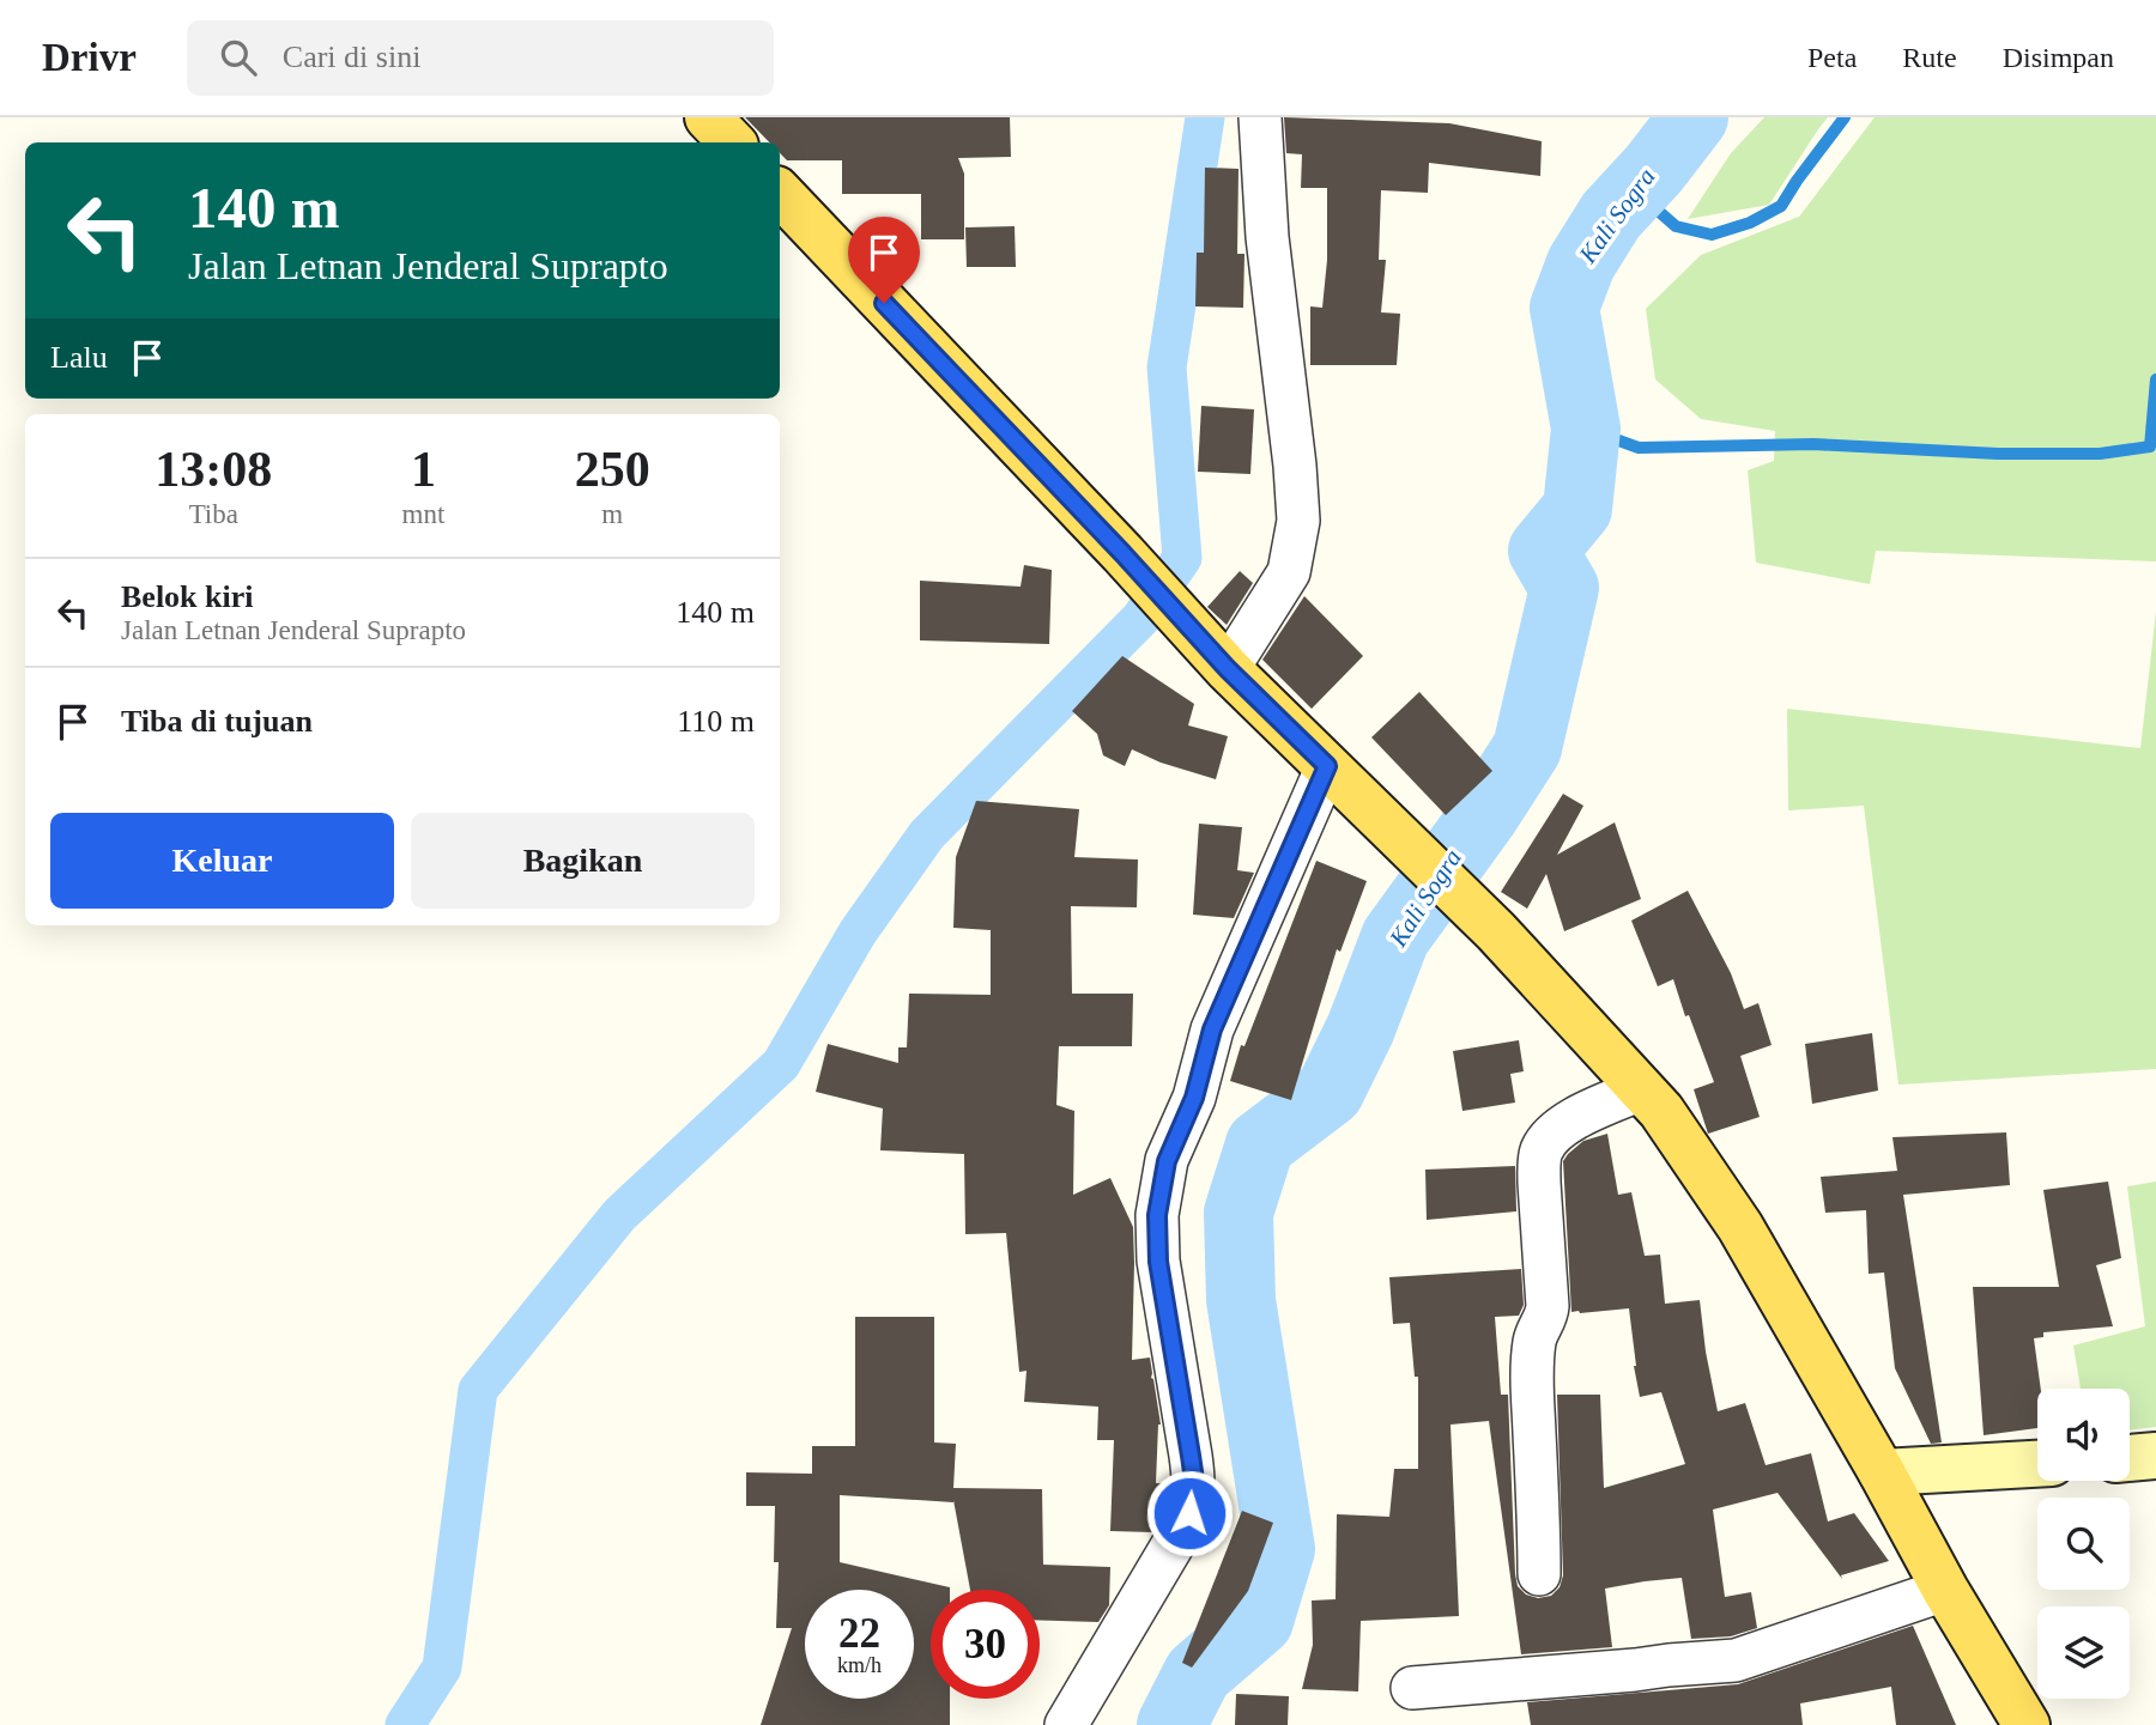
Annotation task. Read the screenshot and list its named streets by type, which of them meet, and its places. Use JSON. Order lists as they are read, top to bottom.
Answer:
{
  "water": ["Kali Sogra"],
  "page": {
    "header": "Drivr",
    "search": "Cari di sini",
    "nav": ["Peta", "Rute", "Disimpan"],
    "turn": ["140 m", "Jalan Letnan Jenderal Suprapto"],
    "then": "Lalu",
    "eta": [
      "13:08",
      "Tiba",
      "1",
      "mnt",
      "250",
      "m"
    ],
    "list": [
      {
        "name": "Belok kiri",
        "note": "Jalan Letnan Jenderal Suprapto",
        "value": "140 m"
      },
      {
        "name": "Tiba di tujuan",
        "value": "110 m"
      }
    ],
    "buttons": ["Keluar", "Bagikan"],
    "speed": "22 km/h",
    "limit": "30"
  }
}
